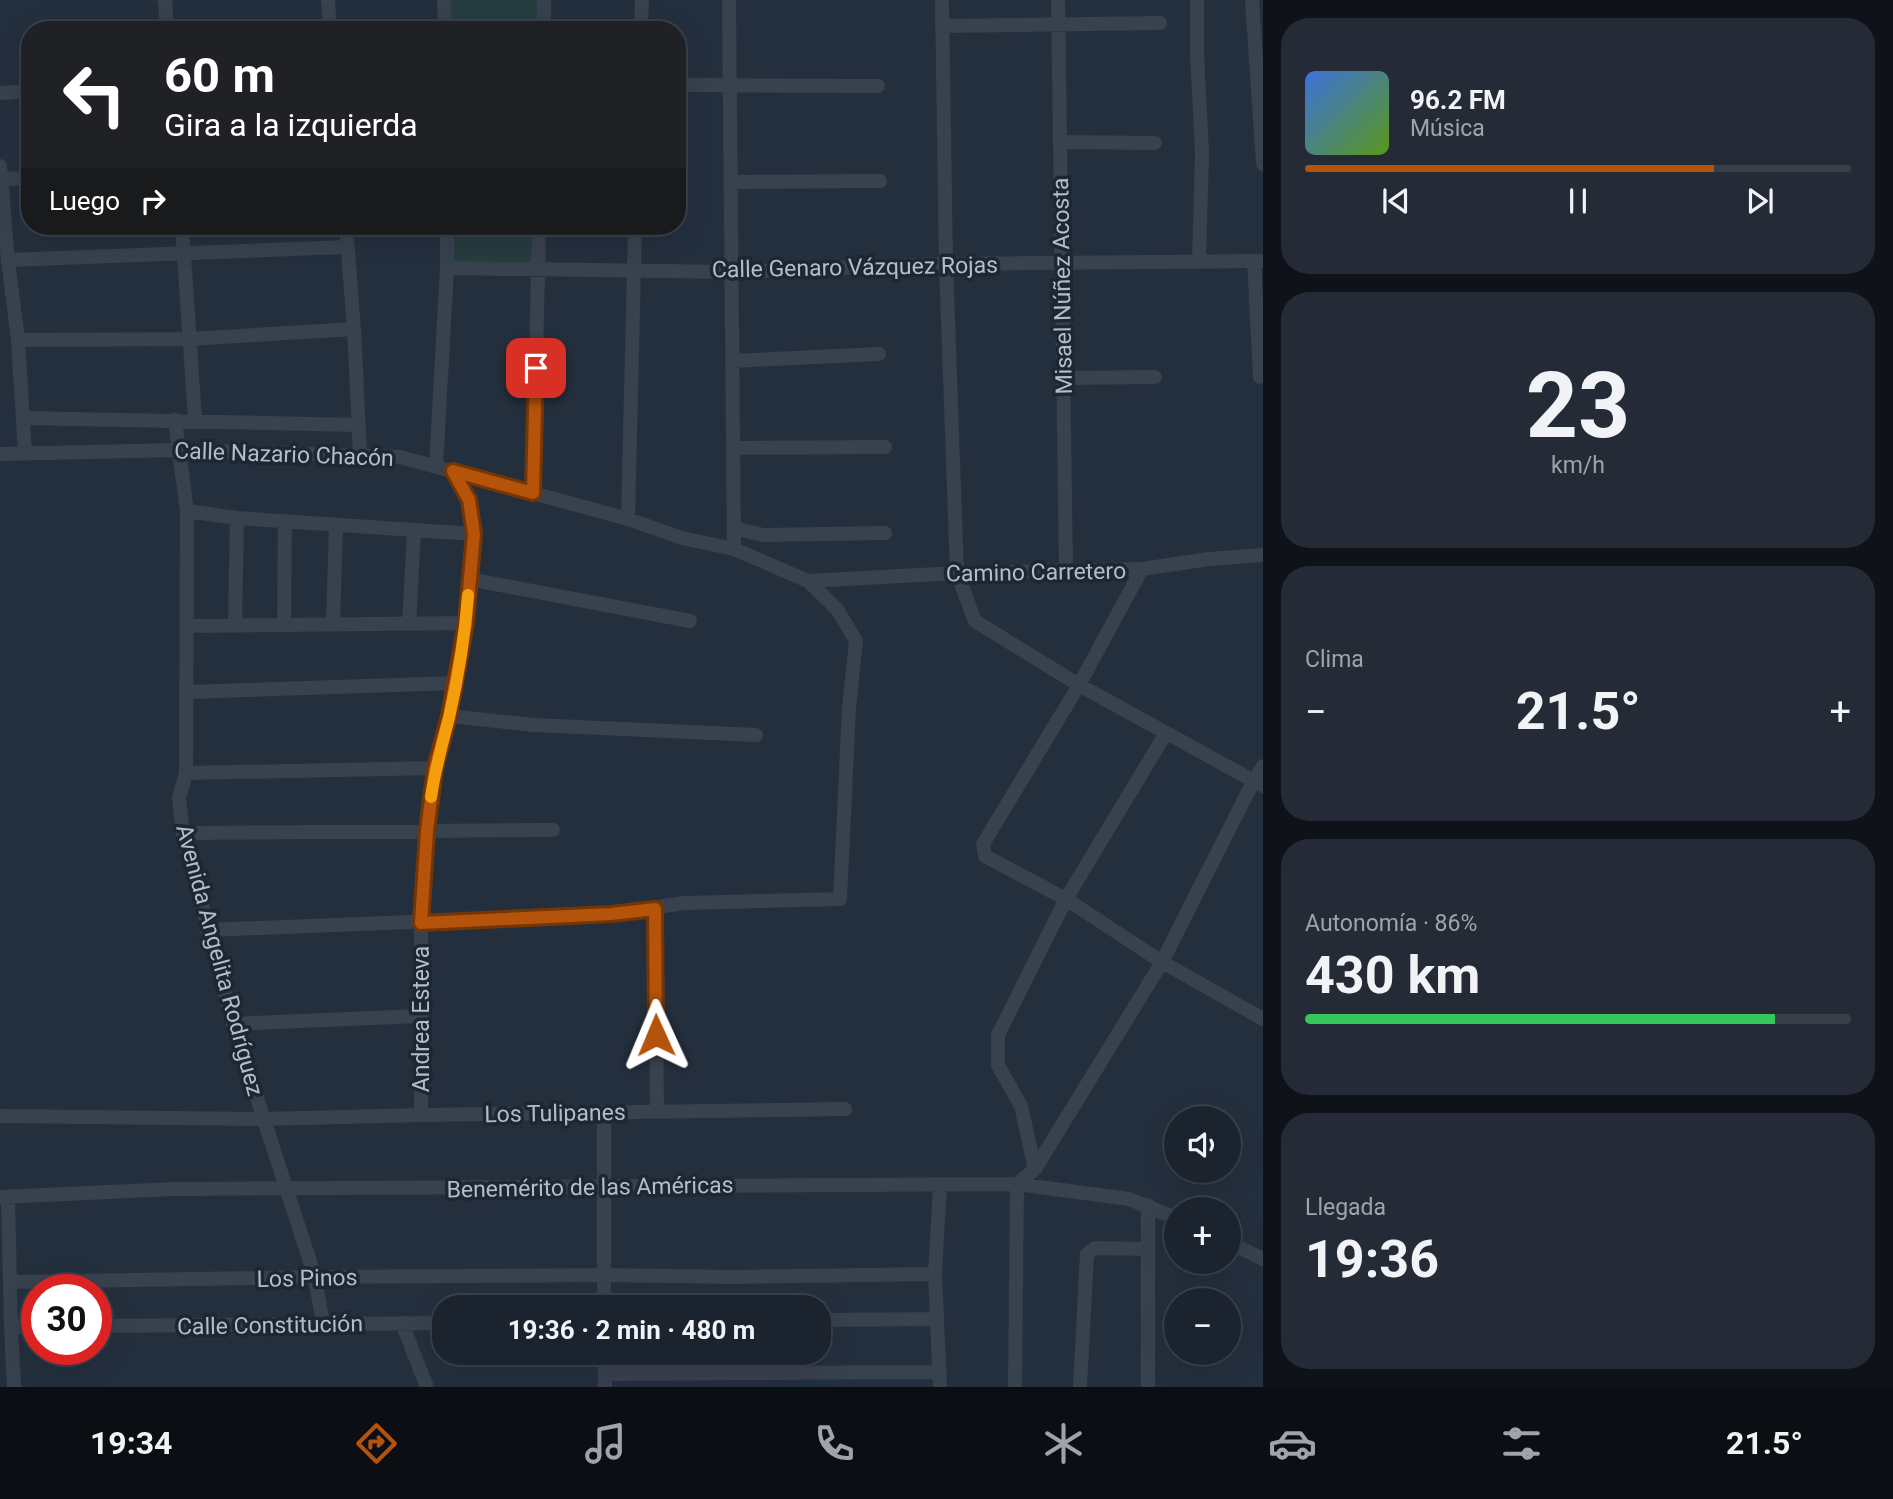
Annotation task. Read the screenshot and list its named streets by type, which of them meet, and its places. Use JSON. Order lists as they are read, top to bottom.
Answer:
{
  "streets": {
    "street": [
      "Calle Genaro Vázquez Rojas",
      "Misael Núñez Acosta",
      "Calle Nazario Chacón",
      "Camino Carretero",
      "Avenida Angelita Rodríguez",
      "Andrea Esteva",
      "Los Tulipanes",
      "Benemérito de las Américas",
      "Los Pinos",
      "Calle Constitución"
    ]
  },
  "crossings": [
    ["Calle Genaro Vázquez Rojas", "Misael Núñez Acosta"],
    ["Misael Núñez Acosta", "Camino Carretero"],
    ["Calle Nazario Chacón", "Camino Carretero"],
    ["Calle Nazario Chacón", "Avenida Angelita Rodríguez"],
    ["Calle Nazario Chacón", "Andrea Esteva"],
    ["Avenida Angelita Rodríguez", "Los Tulipanes"],
    ["Avenida Angelita Rodríguez", "Benemérito de las Américas"],
    ["Avenida Angelita Rodríguez", "Los Pinos"],
    ["Avenida Angelita Rodríguez", "Calle Constitución"],
    ["Andrea Esteva", "Los Tulipanes"]
  ],
  "page": {
    "turn": ["60 m", "Gira a la izquierda"],
    "song": ["96.2 FM", "Música"],
    "then": "Luego",
    "tile": [
      ["23", "km/h"],
      "Clima",
      ["Autonomía · 86%", "430 km"],
      ["Llegada", "19:36"]
    ],
    "heat": ["−", "21.5°", "+"],
    "map_buttons": ["+", "−"],
    "limit": "30",
    "trip": "19:36 · 2 min · 480 m",
    "tabs": ["19:34", "21.5°"]
  }
}
